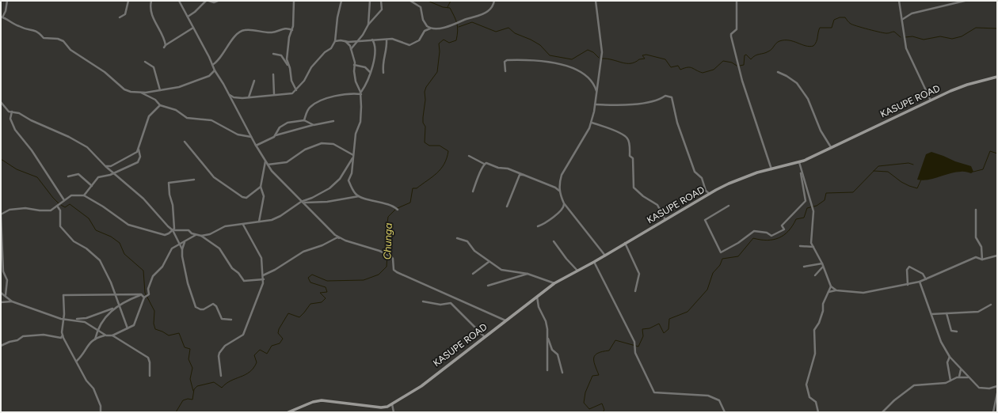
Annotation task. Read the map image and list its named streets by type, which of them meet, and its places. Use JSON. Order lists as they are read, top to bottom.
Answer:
{
  "streets": {
    "street": ["KASUPE ROAD"]
  },
  "water": ["Chunga"]
}
